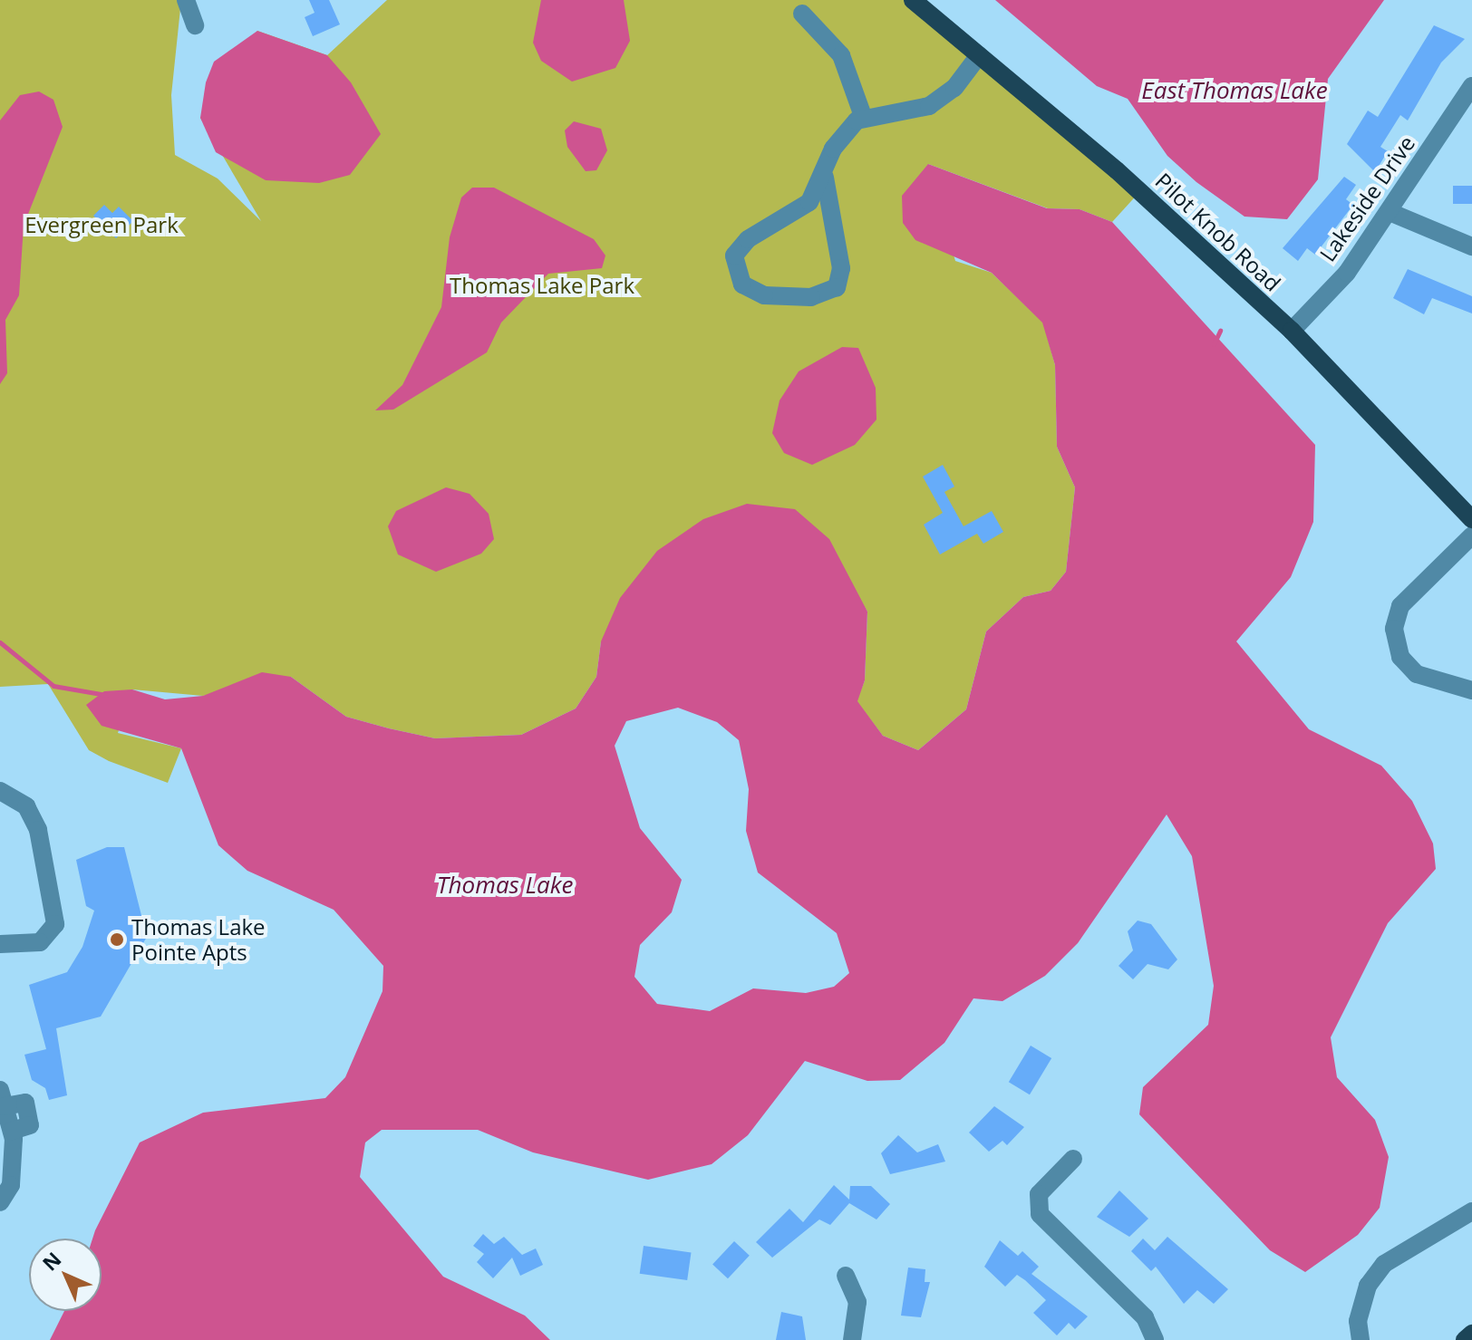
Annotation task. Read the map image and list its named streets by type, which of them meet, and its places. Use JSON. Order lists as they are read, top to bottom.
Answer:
{
  "streets": {
    "main road": ["Pilot Knob Road"],
    "street": ["Lakeside Drive"]
  },
  "crossings": [
    ["Lakeside Drive", "Pilot Knob Road"]
  ],
  "water": ["East Thomas Lake", "Thomas Lake"],
  "parks": ["Evergreen Park", "Thomas Lake Park"],
  "places": ["Thomas Lake Pointe Apts"],
  "north": "top left"
}
